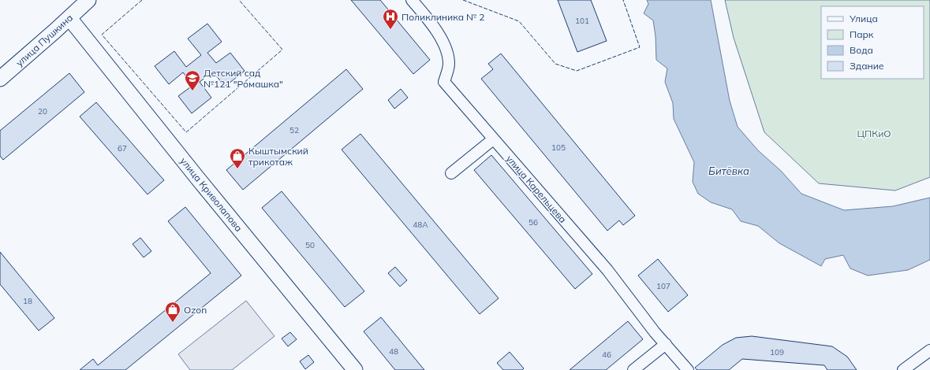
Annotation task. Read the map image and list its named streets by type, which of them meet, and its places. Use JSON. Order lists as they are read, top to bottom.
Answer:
{
  "streets": {
    "street": ["улица Пушкина", "улица Карельцева", "улица Криволапова"]
  },
  "crossings": [
    ["улица Пушкина", "улица Криволапова"]
  ],
  "water": ["Битёвка"],
  "parks": ["ЦПКиО"],
  "places": {
    "hospital": ["Поликлиника № 2"],
    "school or university": ["Детский сад №121 \"Ромашка\""],
    "shop": ["Кыштымский трикотаж", "Ozon"]
  },
  "house_numbers": [
    "101",
    "20",
    "52",
    "105",
    "67",
    "56",
    "48А",
    "50",
    "107",
    "18",
    "48",
    "109",
    "46"
  ],
  "legend": [
    "Улица",
    "Парк",
    "Вода",
    "Здание"
  ]
}
